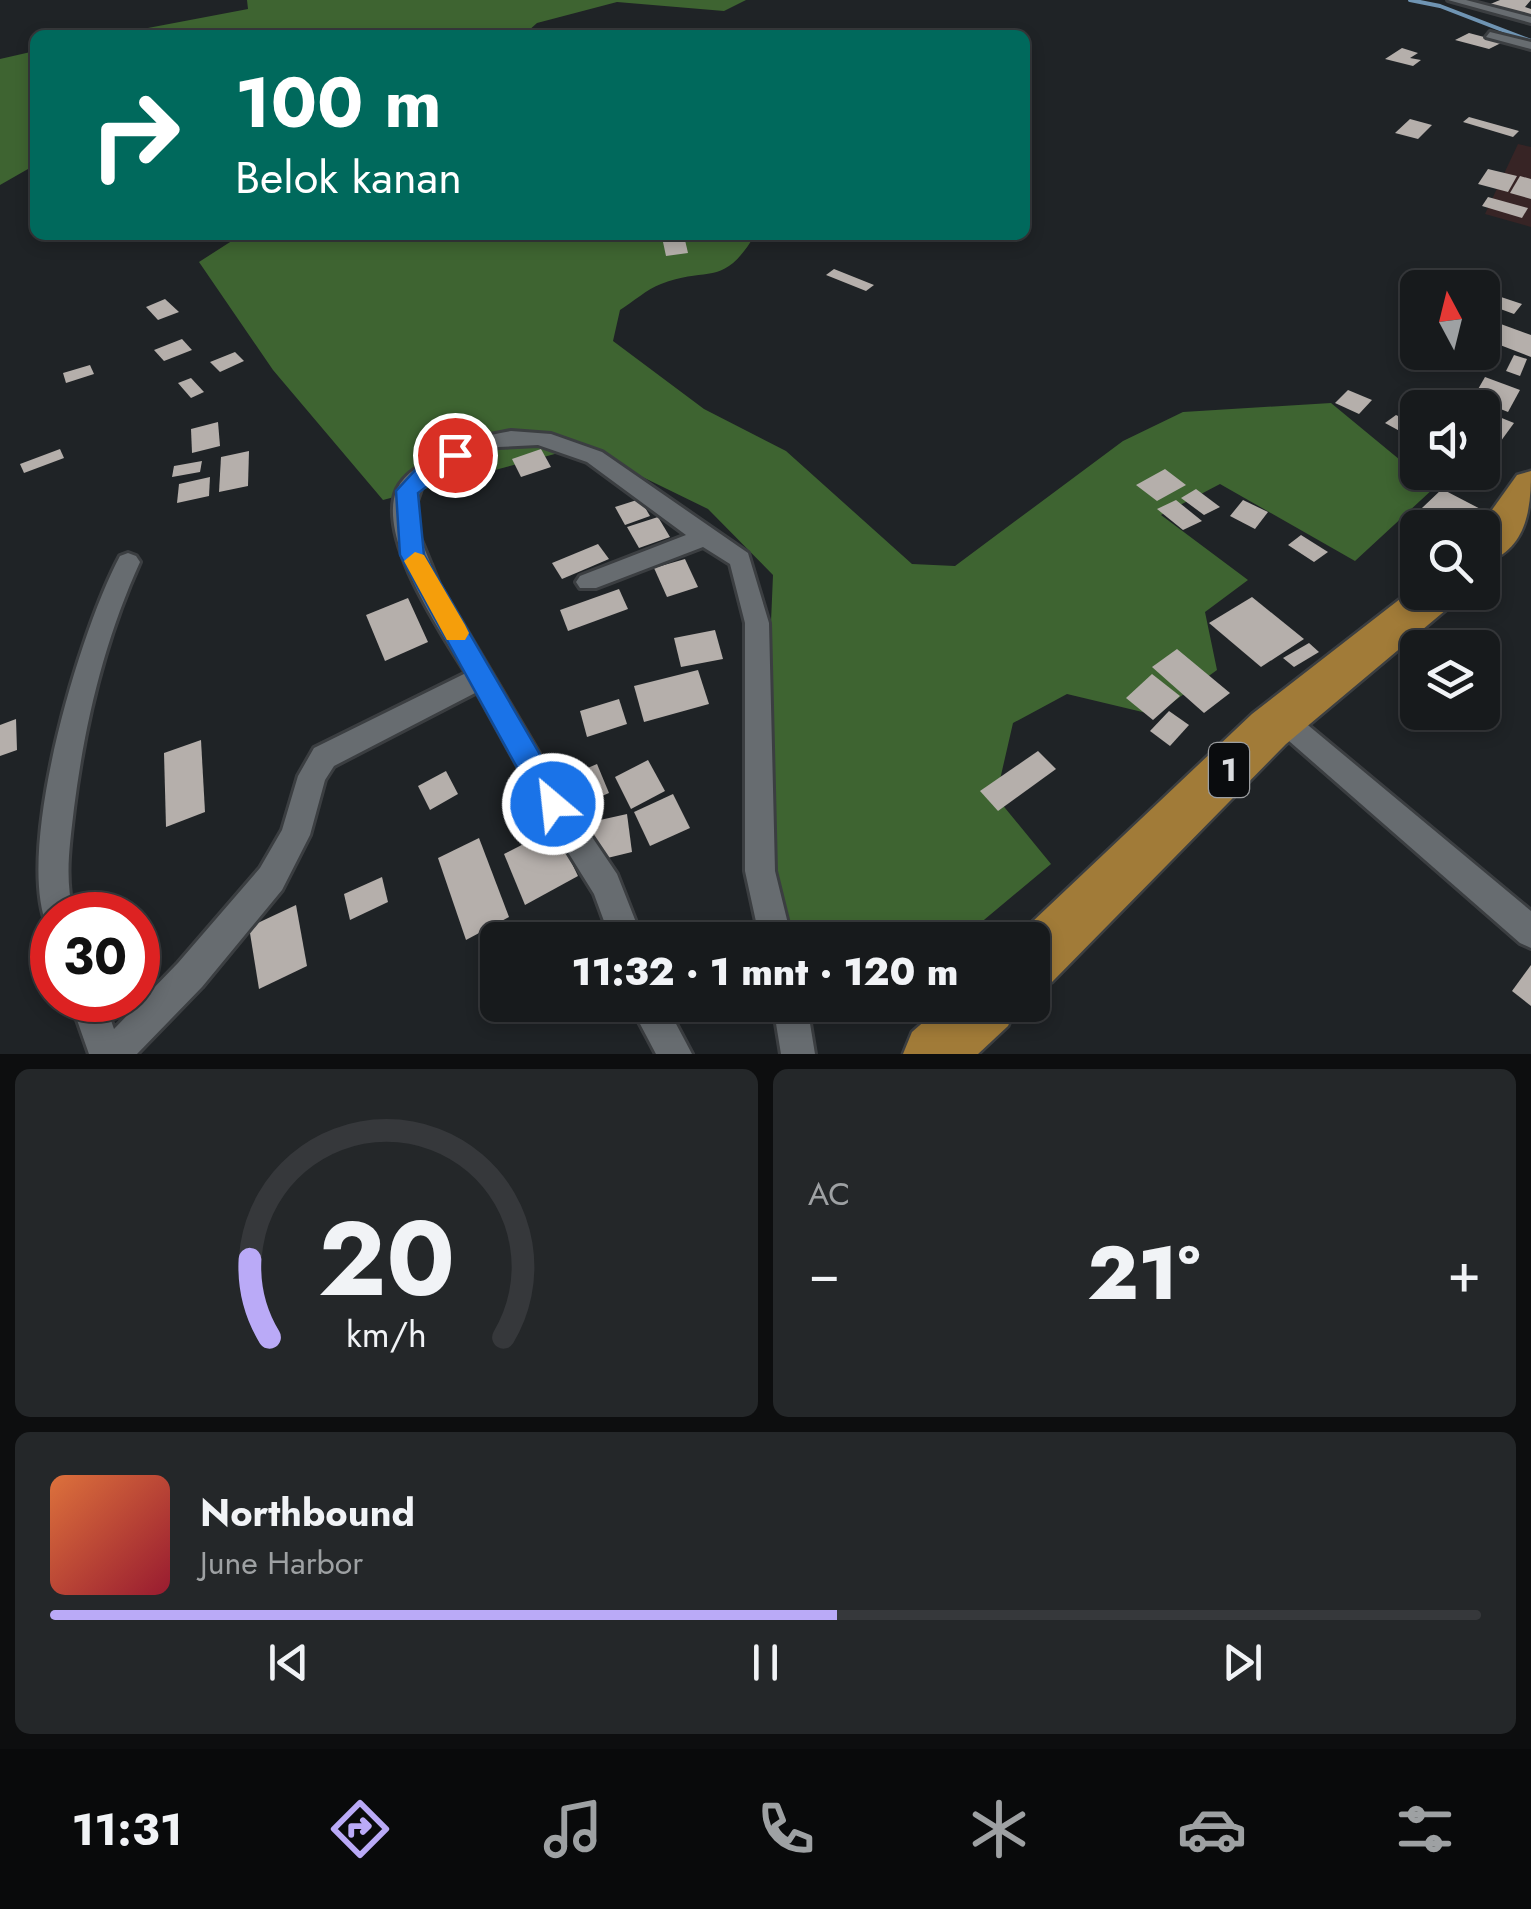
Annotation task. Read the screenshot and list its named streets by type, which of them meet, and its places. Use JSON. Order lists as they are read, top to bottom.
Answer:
{
  "streets": {
    "highway": ["1"]
  },
  "north": "top",
  "page": {
    "turn": ["100 m", "Belok kanan"],
    "limit": "30",
    "trip": "11:32 · 1 mnt · 120 m",
    "tile": "AC",
    "heat": ["−", "21°", "+"],
    "song": ["Northbound", "June Harbor"],
    "tabs": "11:31",
    "gauge": ["20", "km/h"]
  }
}
